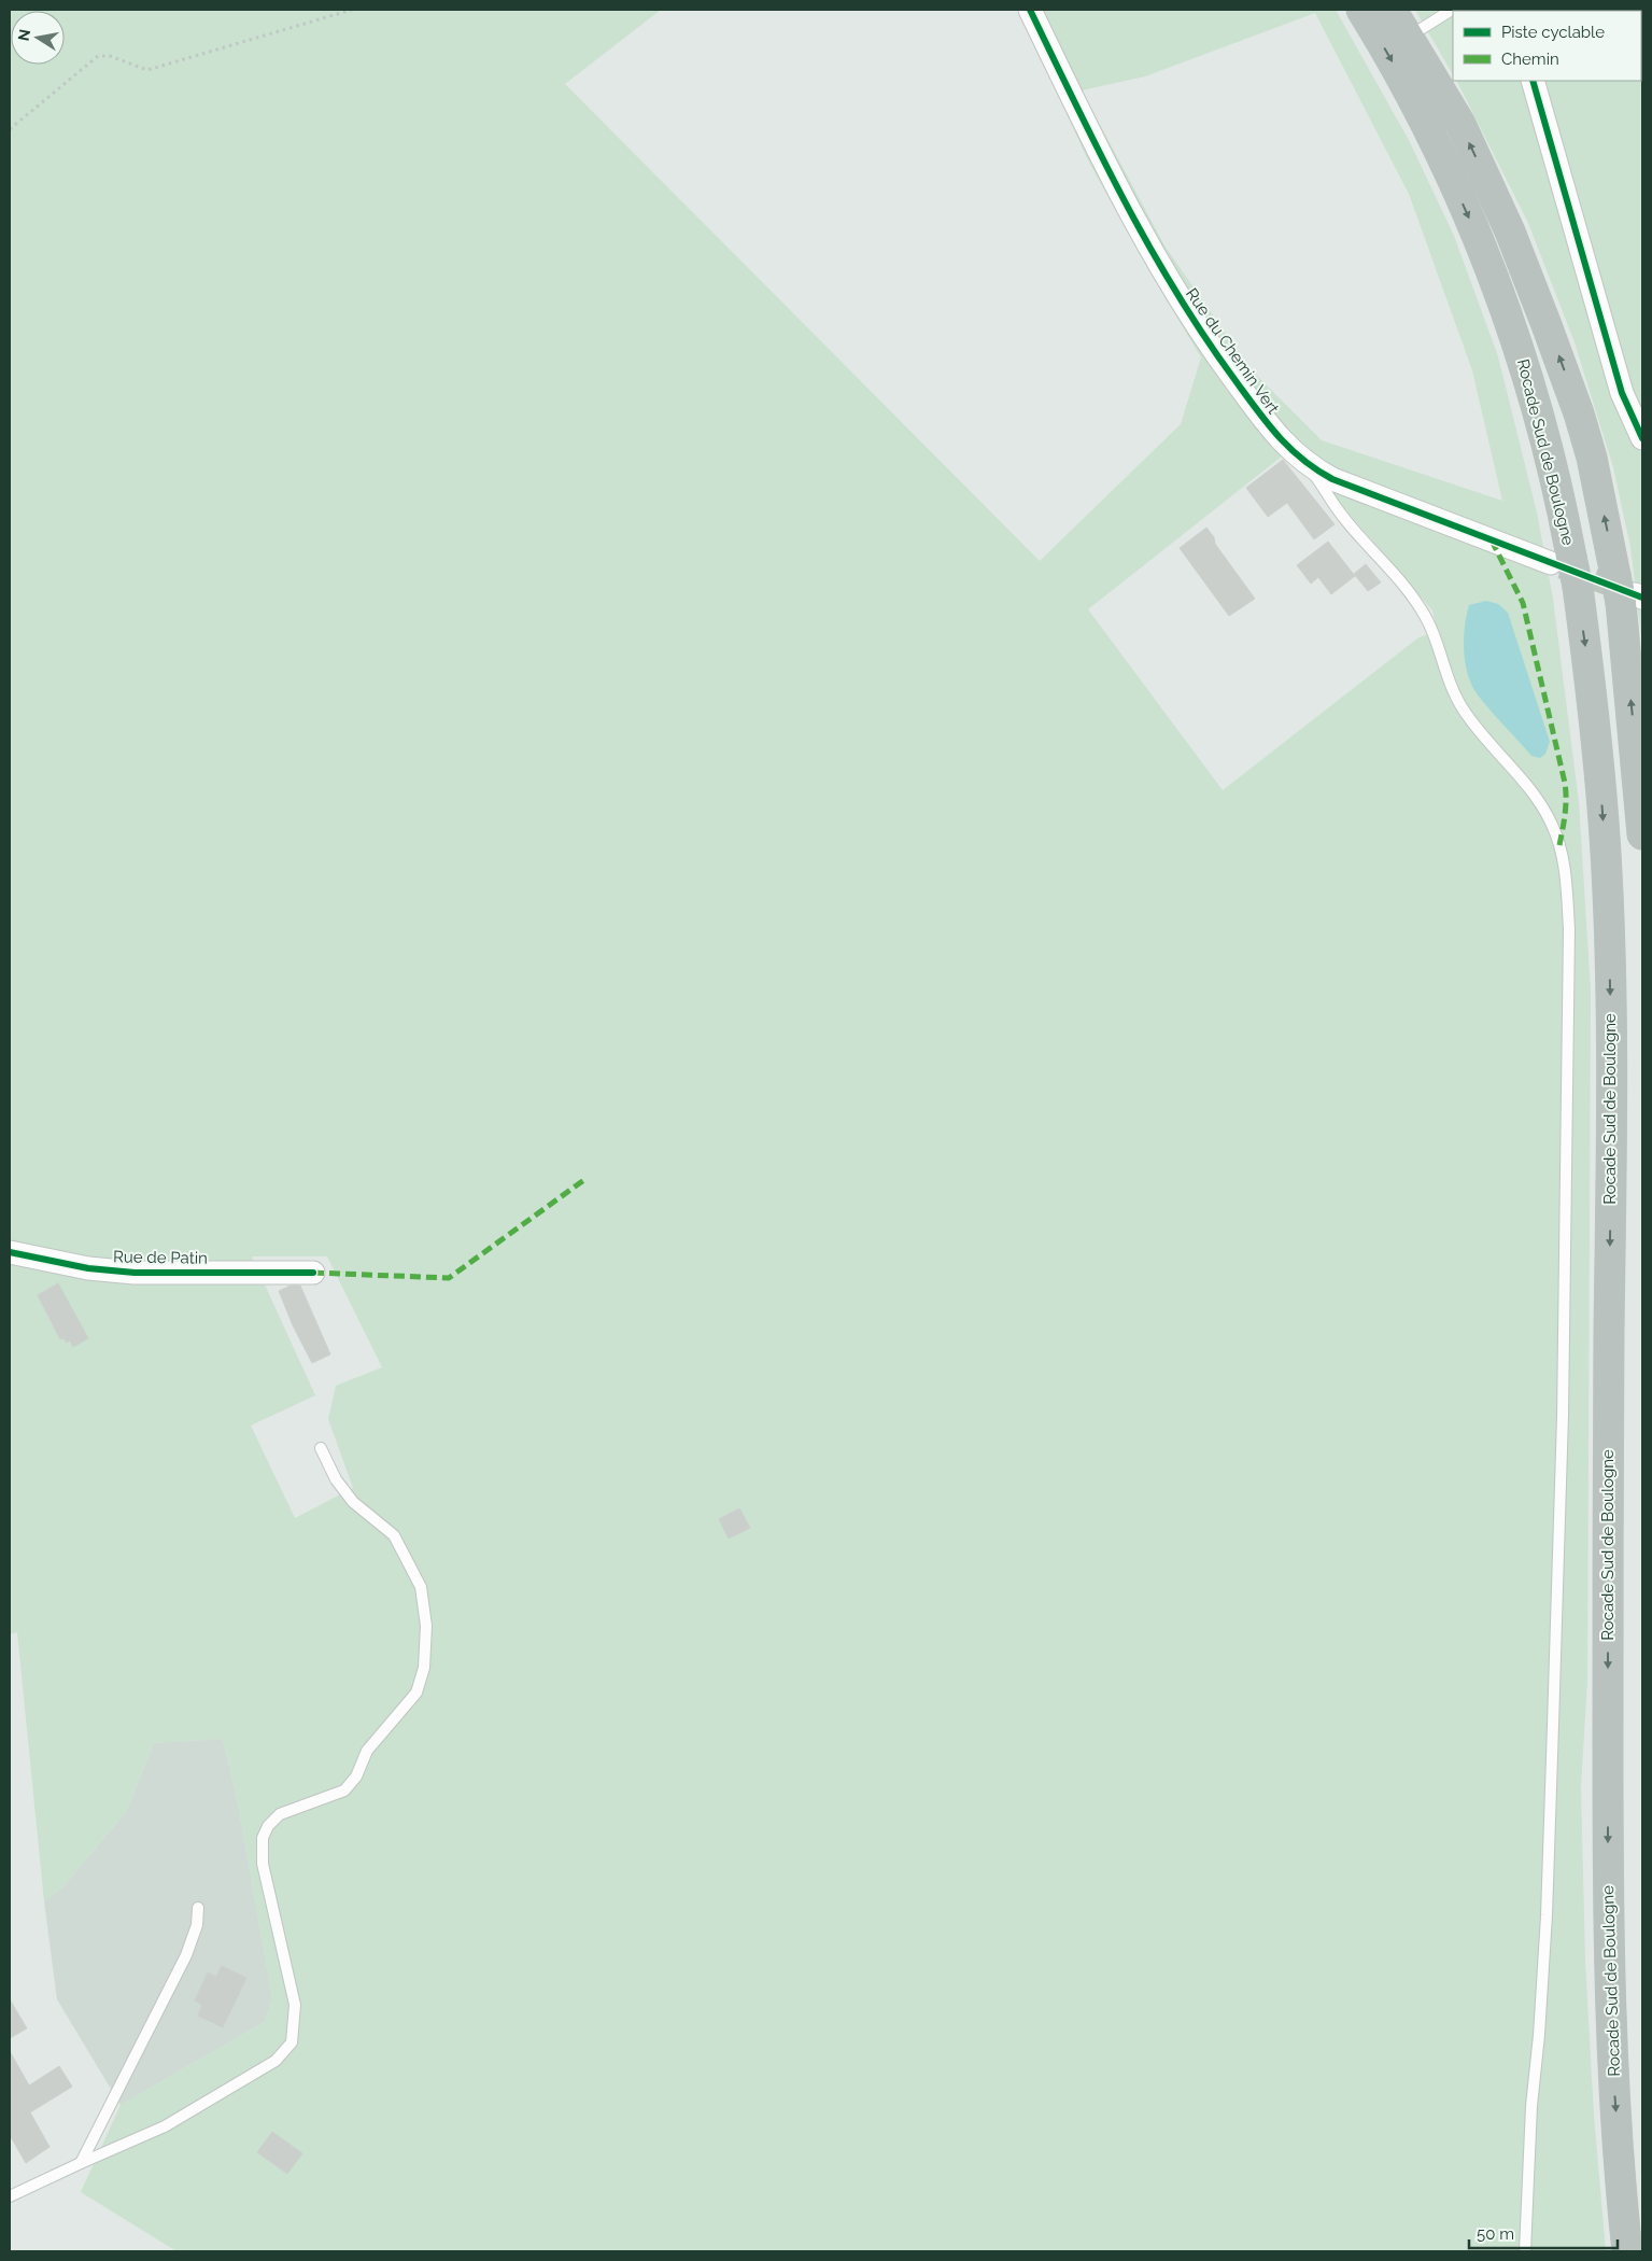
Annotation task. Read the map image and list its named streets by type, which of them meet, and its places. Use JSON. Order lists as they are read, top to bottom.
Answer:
{
  "streets": {
    "highway": ["Rocade Sud de Boulogne"],
    "street": ["Rue du Chemin Vert", "Rue de Patin"]
  },
  "crossings": [
    ["Rue du Chemin Vert", "Rocade Sud de Boulogne"]
  ],
  "legend": ["Piste cyclable", "Chemin"],
  "scale_bar": "50 m",
  "north": "left"
}
